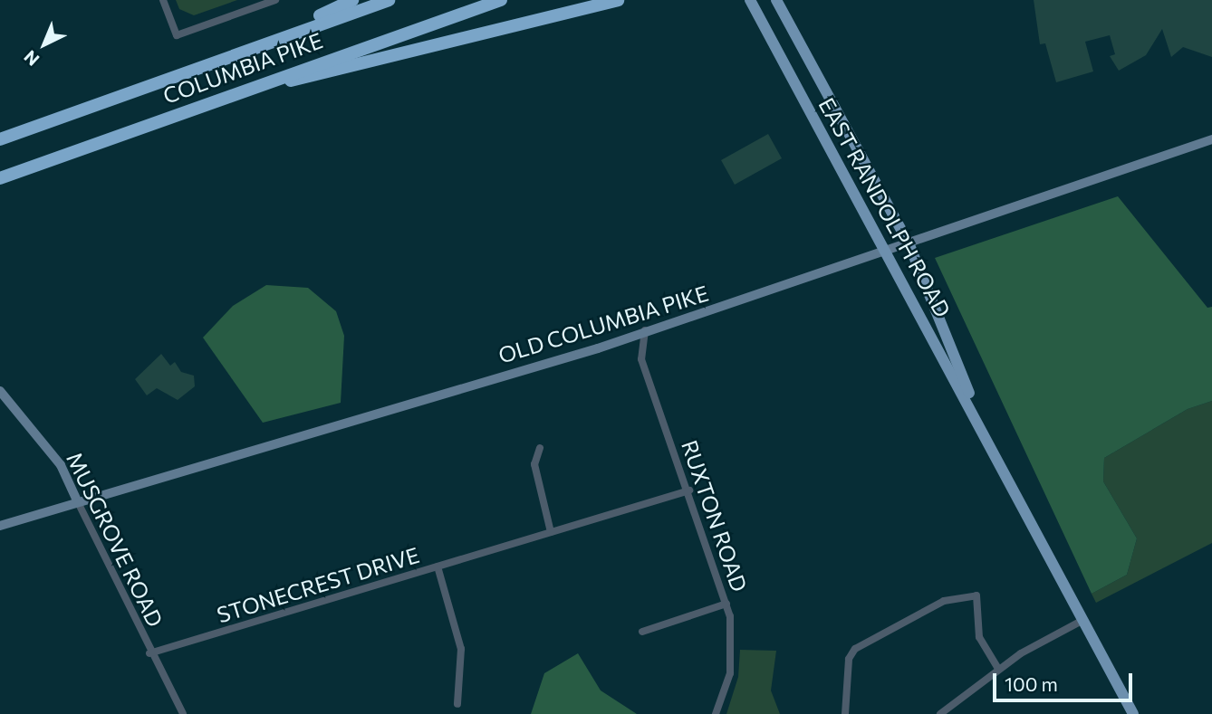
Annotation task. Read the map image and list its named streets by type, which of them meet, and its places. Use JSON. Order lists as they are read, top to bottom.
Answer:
{
  "streets": {
    "highway": ["COLUMBIA PIKE"],
    "main road": ["EAST RANDOLPH ROAD", "OLD COLUMBIA PIKE", "MUSGROVE ROAD"],
    "street": ["RUXTON ROAD", "STONECREST DRIVE"]
  },
  "crossings": [
    ["EAST RANDOLPH ROAD", "OLD COLUMBIA PIKE"],
    ["OLD COLUMBIA PIKE", "RUXTON ROAD"],
    ["OLD COLUMBIA PIKE", "MUSGROVE ROAD"],
    ["RUXTON ROAD", "STONECREST DRIVE"],
    ["MUSGROVE ROAD", "STONECREST DRIVE"]
  ],
  "scale_bar": "100 m",
  "north": "bottom left"
}
